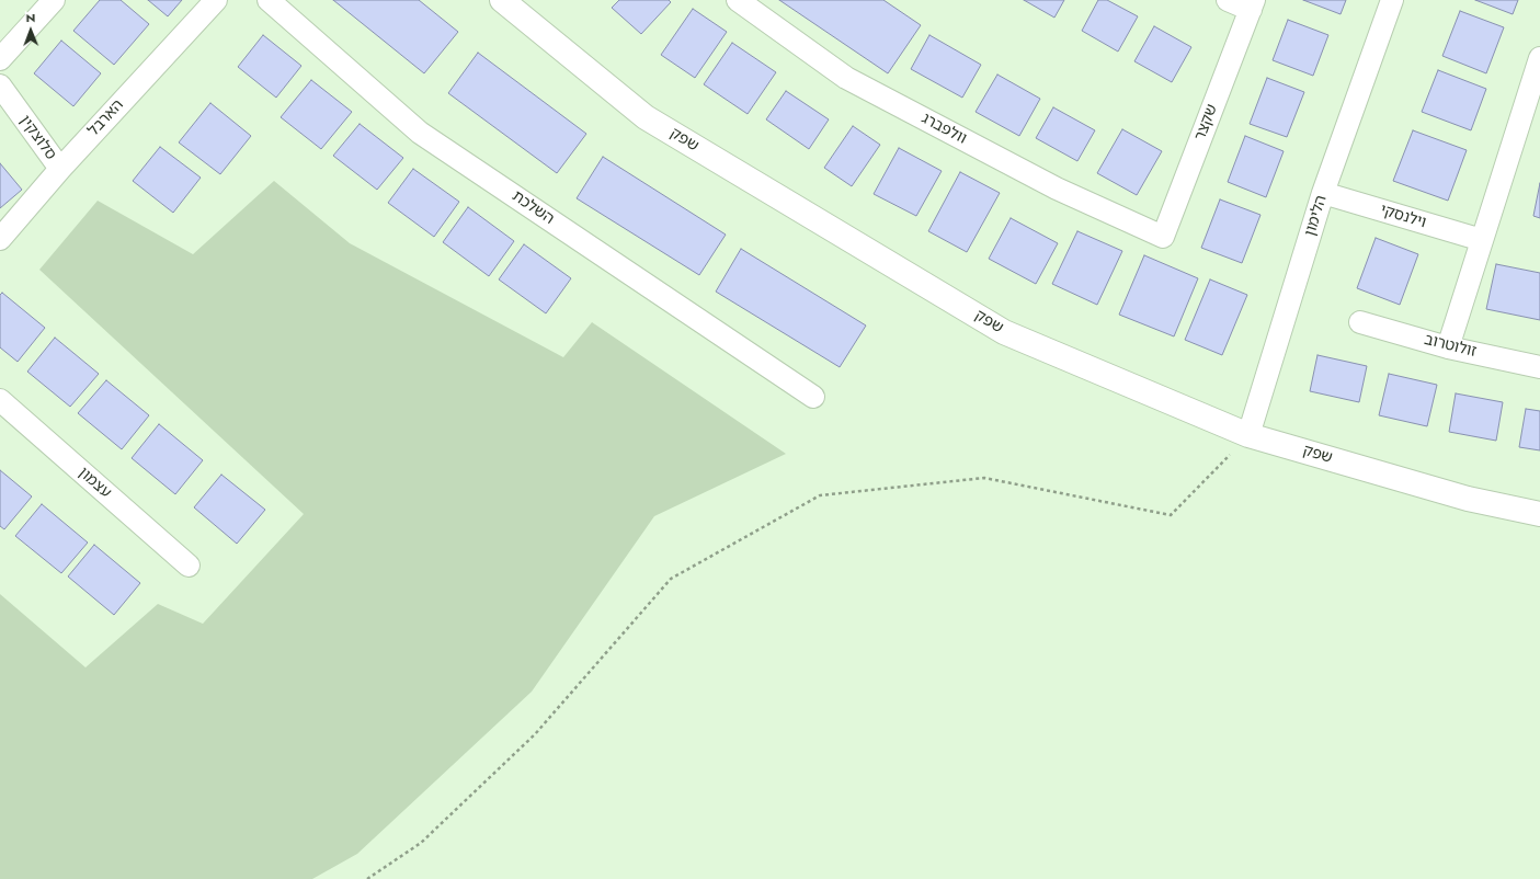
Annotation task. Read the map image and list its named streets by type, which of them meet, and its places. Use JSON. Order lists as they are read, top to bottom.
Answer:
{
  "streets": {
    "street": [
      "הארבל",
      "שקצר",
      "וולפברג",
      "סלוצקין",
      "שפק",
      "השלכת",
      "הלימון",
      "וילנסקי",
      "זולוטרוב",
      "עצמון"
    ]
  },
  "crossings": [
    ["הארבל", "סלוצקין"],
    ["שקצר", "וולפברג"],
    ["שפק", "הלימון"],
    ["הלימון", "וילנסקי"]
  ],
  "north": "top"
}
